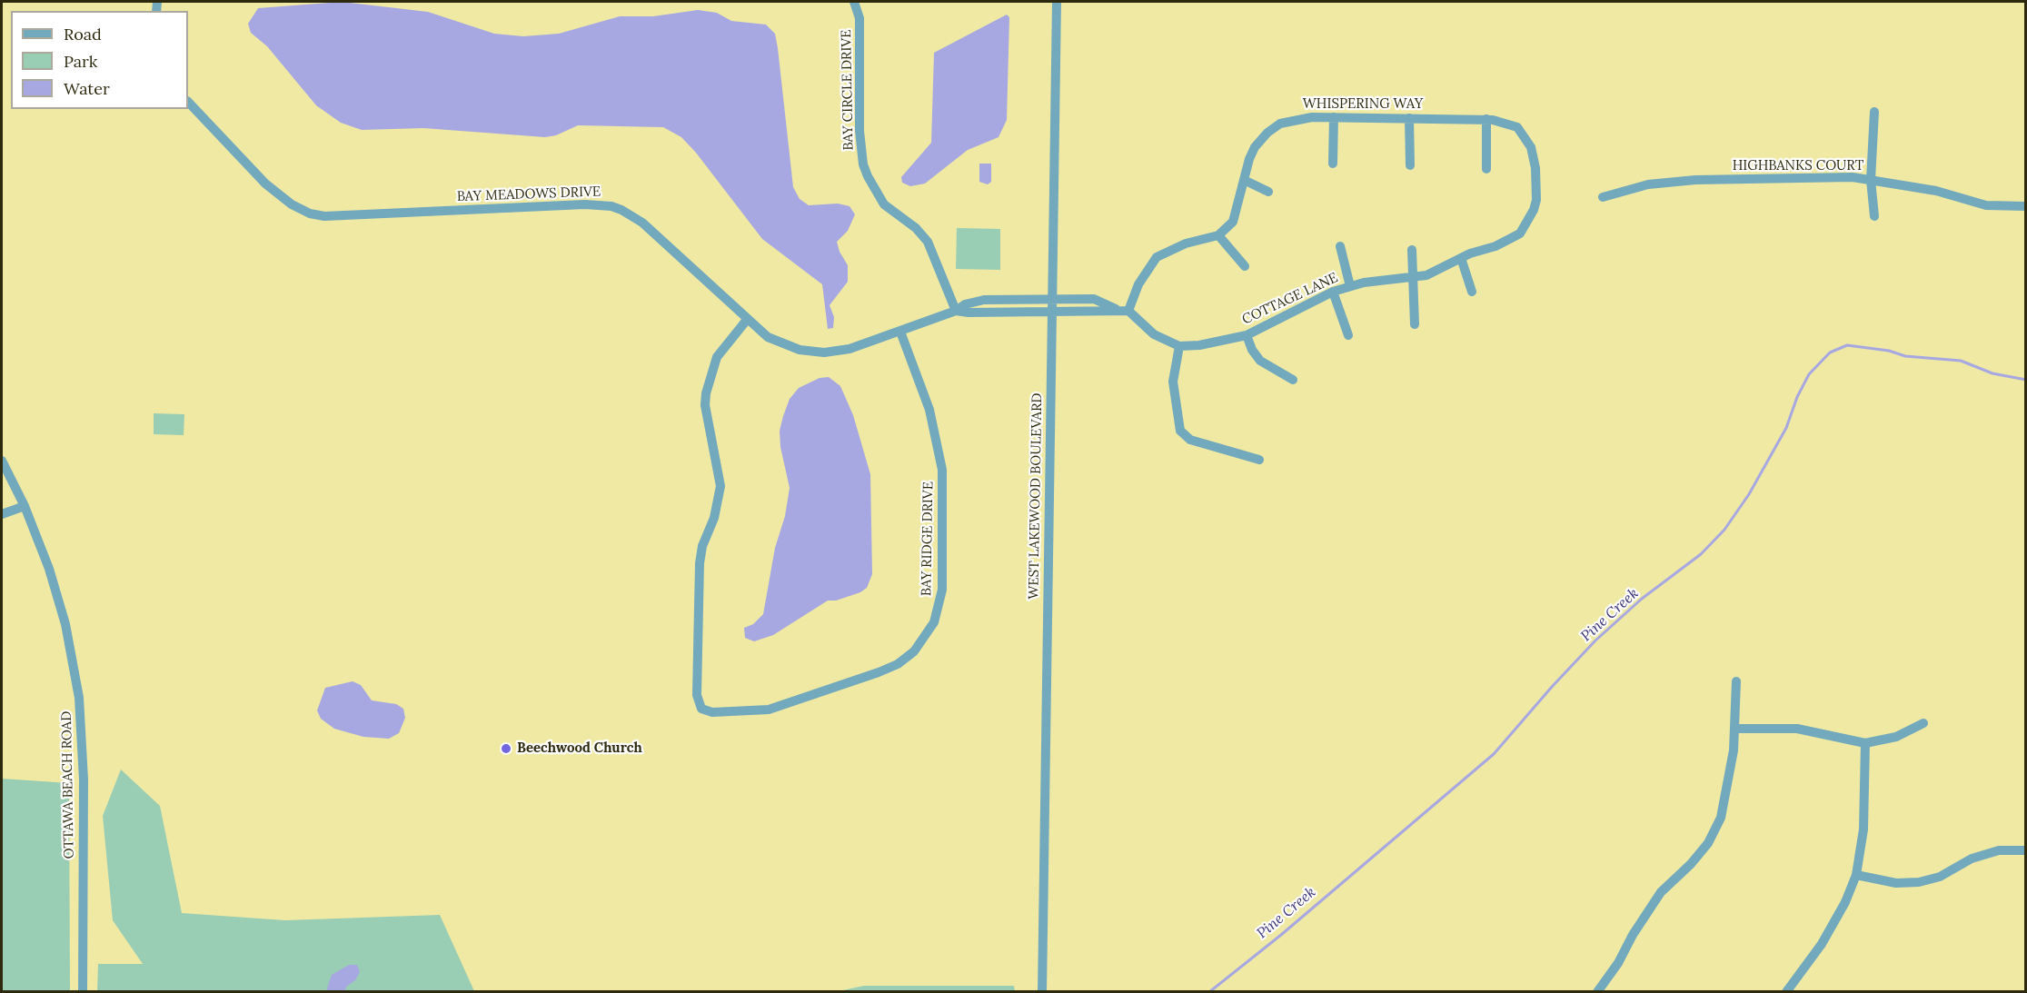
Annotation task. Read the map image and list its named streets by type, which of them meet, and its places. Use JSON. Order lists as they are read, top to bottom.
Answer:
{
  "streets": {
    "street": [
      "BAY CIRCLE DRIVE",
      "WHISPERING WAY",
      "HIGHBANKS COURT",
      "BAY MEADOWS DRIVE",
      "COTTAGE LANE",
      "WEST LAKEWOOD BOULEVARD",
      "BAY RIDGE DRIVE",
      "OTTAWA BEACH ROAD"
    ]
  },
  "crossings": [
    ["BAY CIRCLE DRIVE", "BAY MEADOWS DRIVE"],
    ["WHISPERING WAY", "COTTAGE LANE"],
    ["BAY MEADOWS DRIVE", "WEST LAKEWOOD BOULEVARD"],
    ["BAY MEADOWS DRIVE", "BAY RIDGE DRIVE"]
  ],
  "water": ["Pine Creek"],
  "places": ["Beechwood Church"],
  "legend": ["Road", "Park", "Water"]
}
